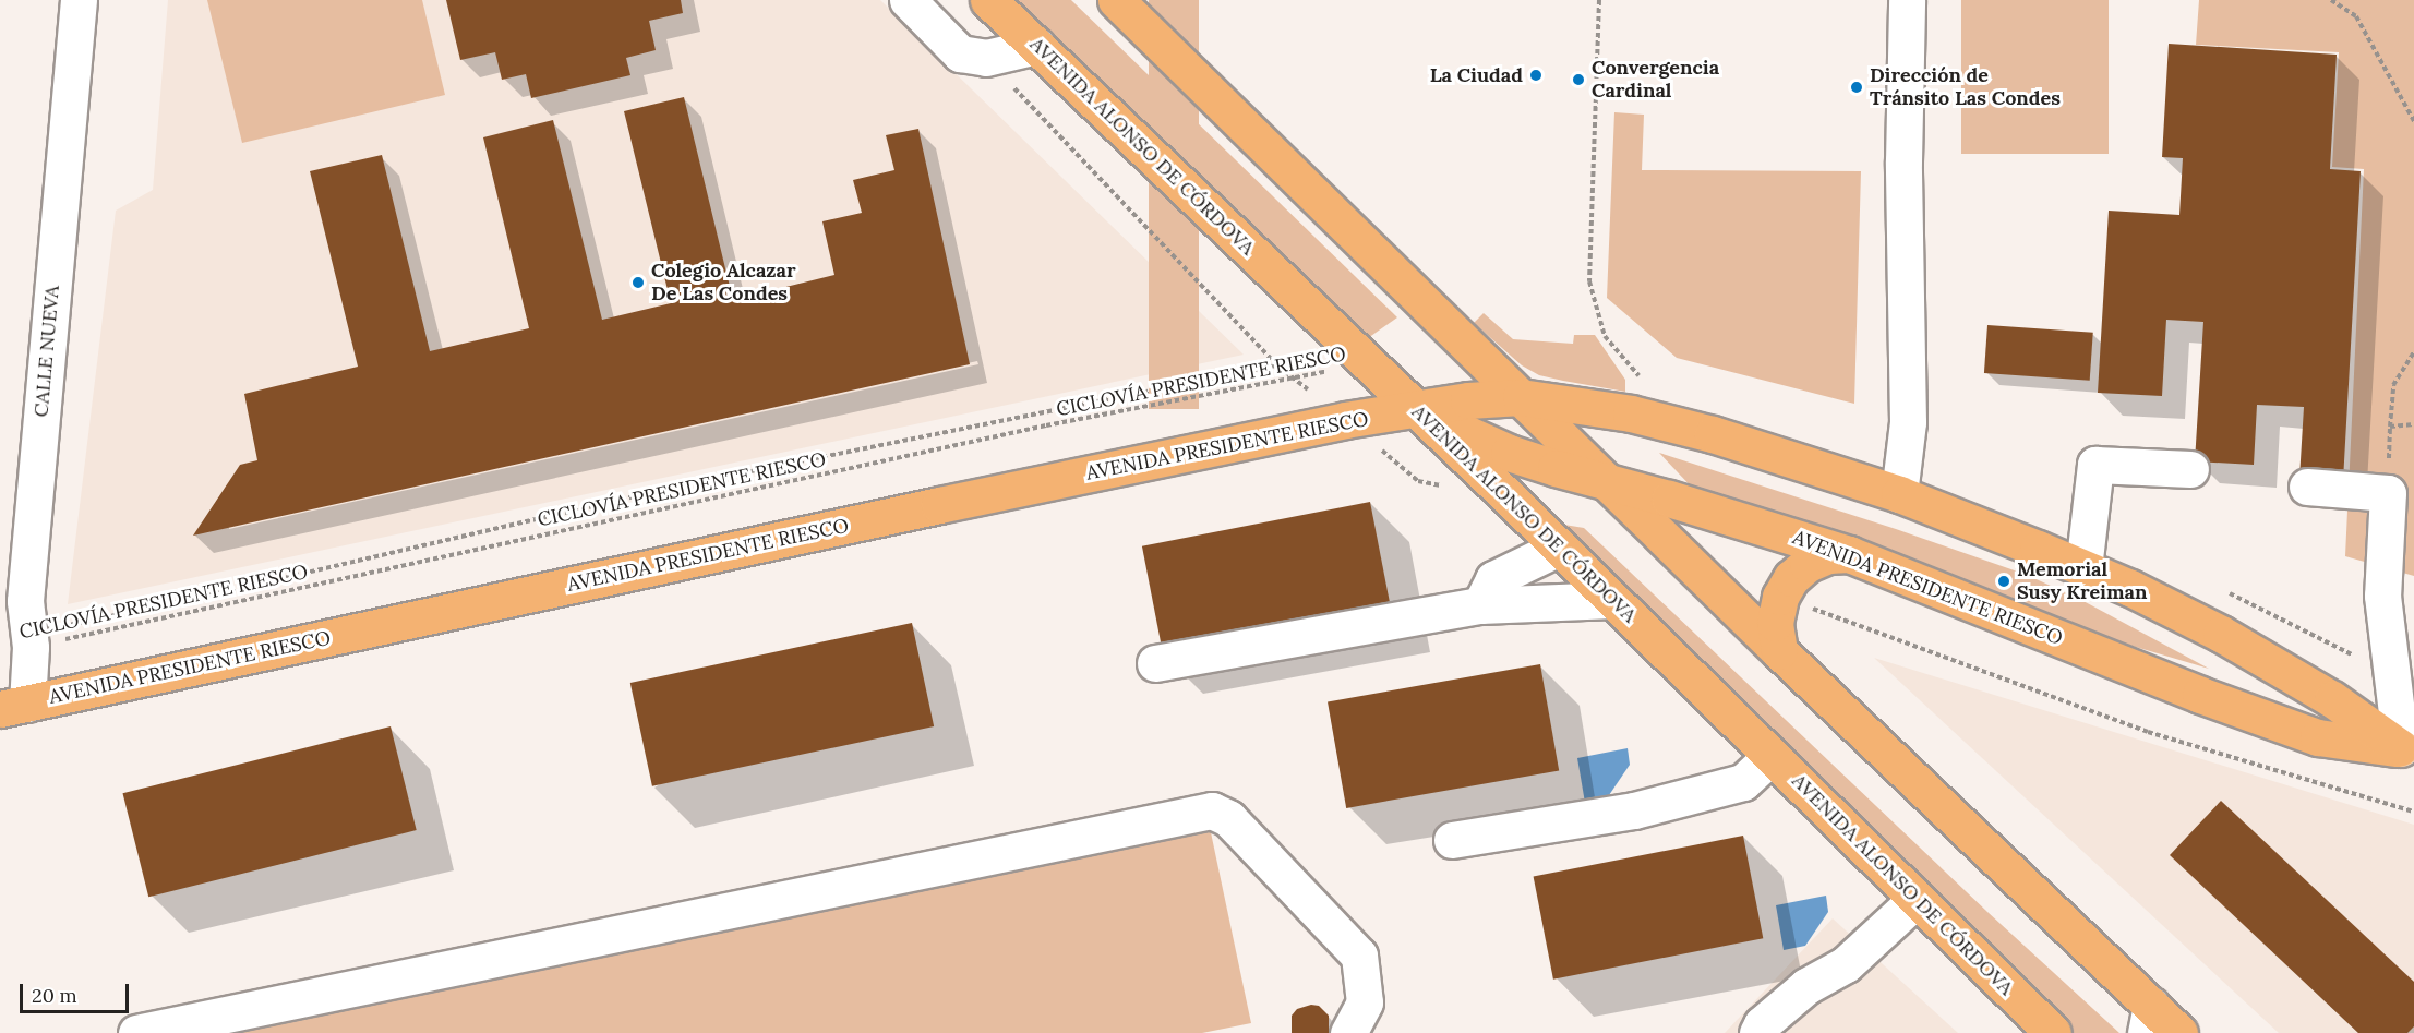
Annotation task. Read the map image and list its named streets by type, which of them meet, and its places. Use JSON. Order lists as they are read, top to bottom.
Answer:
{
  "streets": {
    "main road": ["AVENIDA ALONSO DE CÓRDOVA", "AVENIDA PRESIDENTE RIESCO"],
    "street": ["CALLE NUEVA"],
    "path": ["CICLOVÍA PRESIDENTE RIESCO"]
  },
  "crossings": [
    ["AVENIDA ALONSO DE CÓRDOVA", "CICLOVÍA PRESIDENTE RIESCO"],
    ["AVENIDA ALONSO DE CÓRDOVA", "AVENIDA PRESIDENTE RIESCO"],
    ["CALLE NUEVA", "CICLOVÍA PRESIDENTE RIESCO"],
    ["CALLE NUEVA", "AVENIDA PRESIDENTE RIESCO"]
  ],
  "places": [
    "La Ciudad",
    "Convergencia Cardinal",
    "Dirección de Tránsito Las Condes",
    "Colegio Alcazar De Las Condes",
    "Memorial Susy Kreiman"
  ],
  "scale_bar": "20 m"
}
